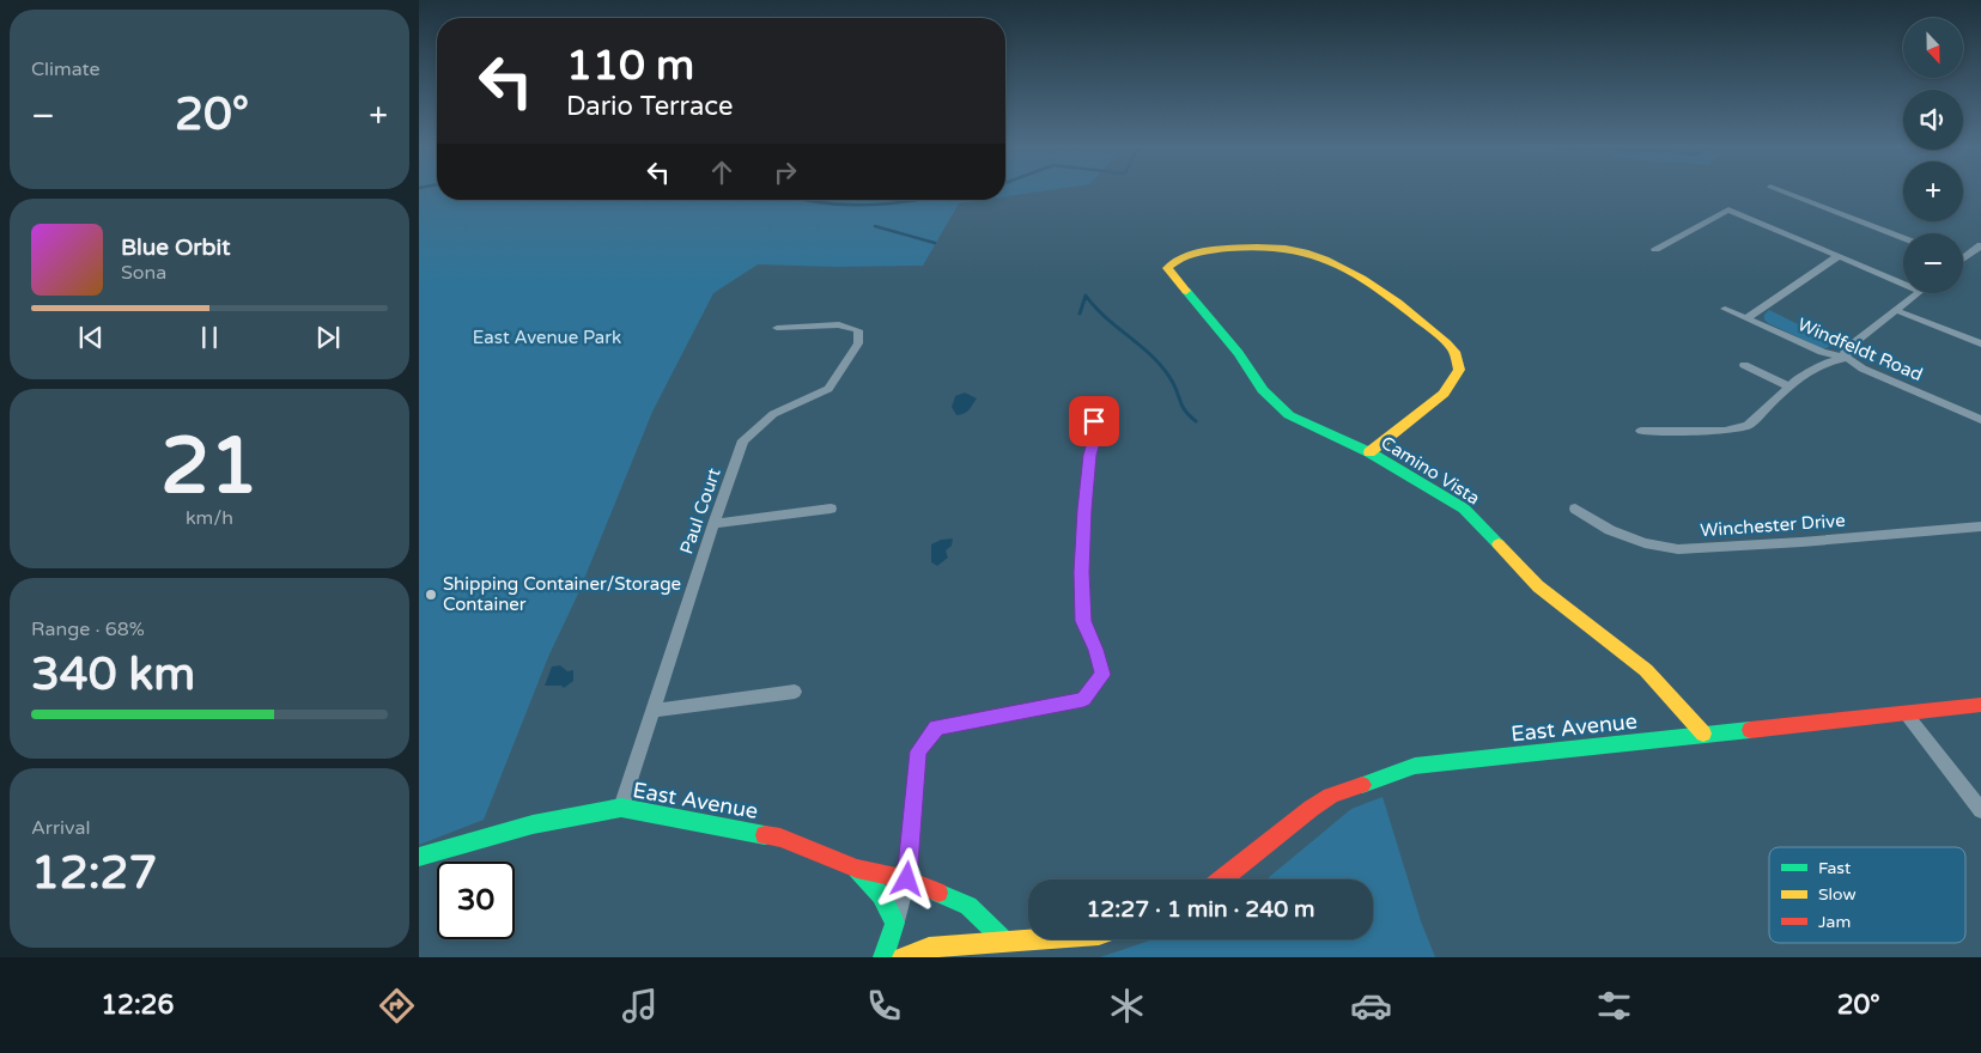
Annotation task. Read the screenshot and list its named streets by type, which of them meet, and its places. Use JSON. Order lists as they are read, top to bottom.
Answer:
{
  "streets": {
    "street": [
      "Windfeldt Road",
      "Camino Vista",
      "Paul Court",
      "Winchester Drive",
      "East Avenue"
    ]
  },
  "crossings": [
    ["Camino Vista", "East Avenue"],
    ["Paul Court", "East Avenue"]
  ],
  "parks": ["East Avenue Park"],
  "places": ["Shipping Container/Storage Container"],
  "legend": ["Fast", "Slow", "Jam"],
  "north": "bottom",
  "page": {
    "tile": [
      "Climate",
      ["21", "km/h"],
      ["Range · 68%", "340 km"],
      ["Arrival", "12:27"]
    ],
    "map_buttons": ["+", "−"],
    "turn": ["110 m", "Dario Terrace"],
    "heat": ["−", "20°", "+"],
    "song": ["Blue Orbit", "Sona"],
    "limit": "30",
    "trip": "12:27 · 1 min · 240 m",
    "tabs": ["12:26", "20°"]
  }
}
